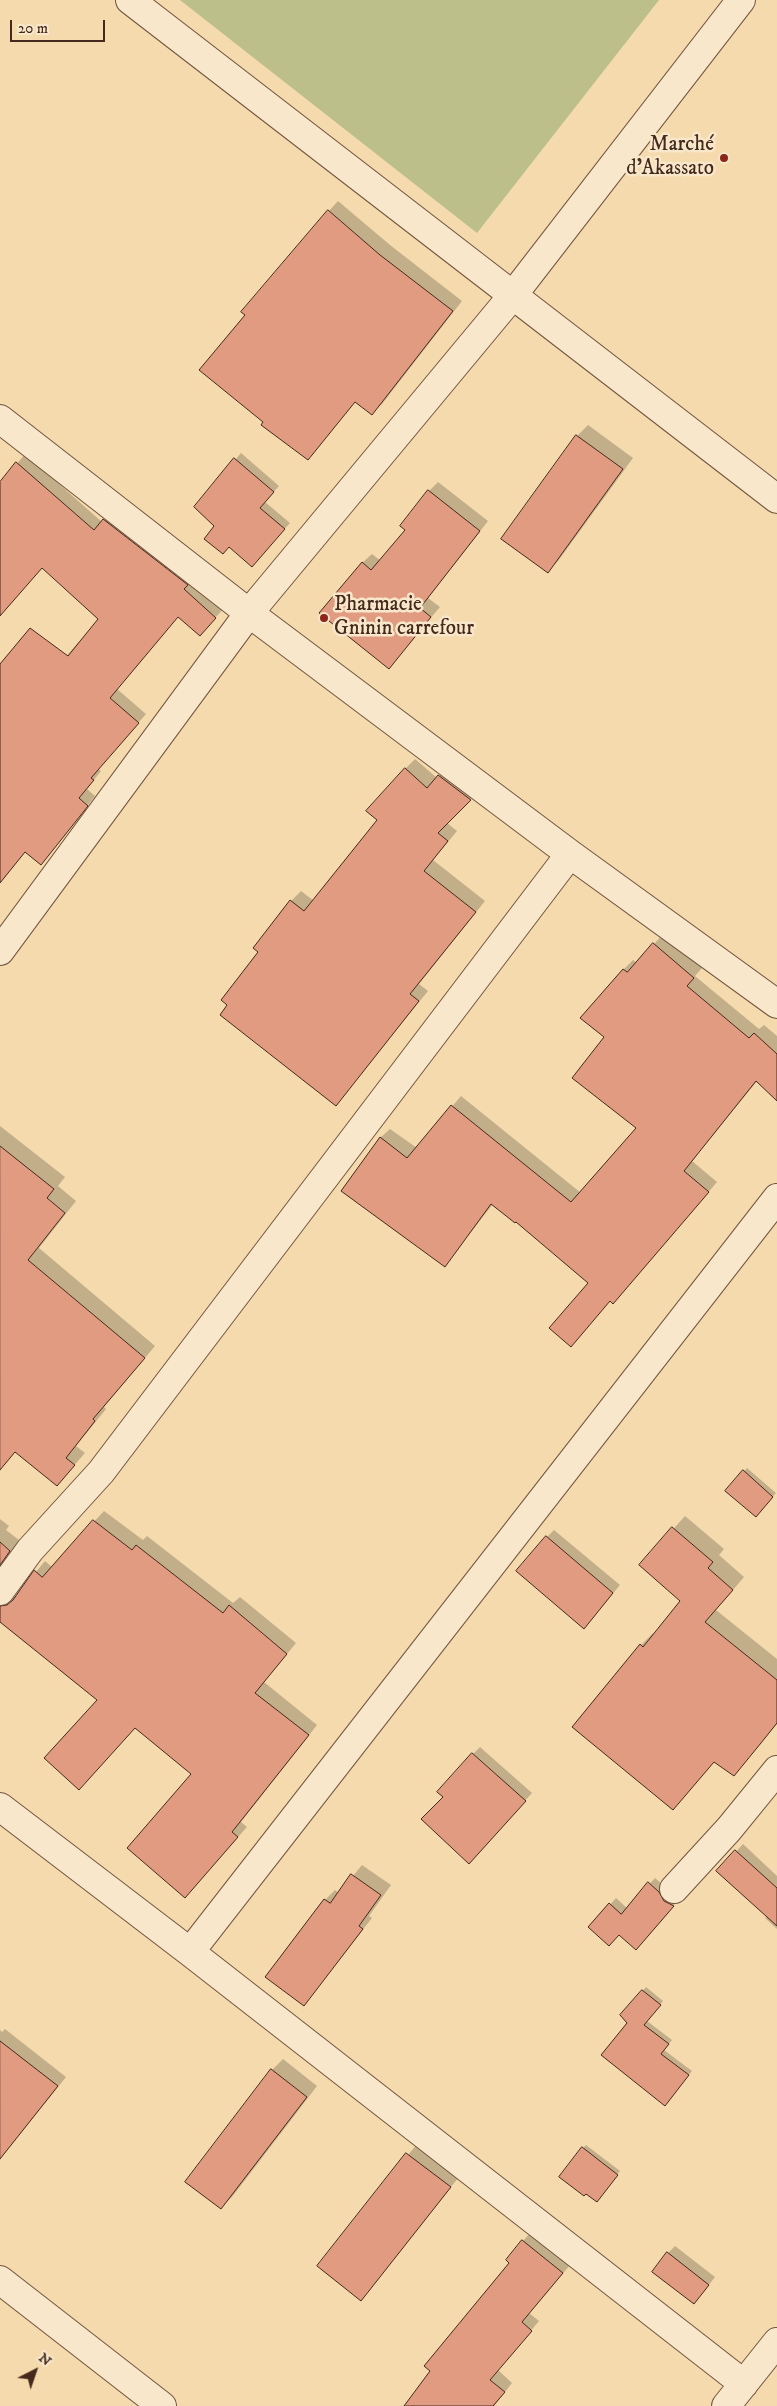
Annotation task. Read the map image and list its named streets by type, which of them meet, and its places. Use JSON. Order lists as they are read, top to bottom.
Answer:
{
  "places": ["Marché d'Akassato", "Pharmacie Gninin carrefour"],
  "scale_bar": "20 m",
  "north": "top right"
}
